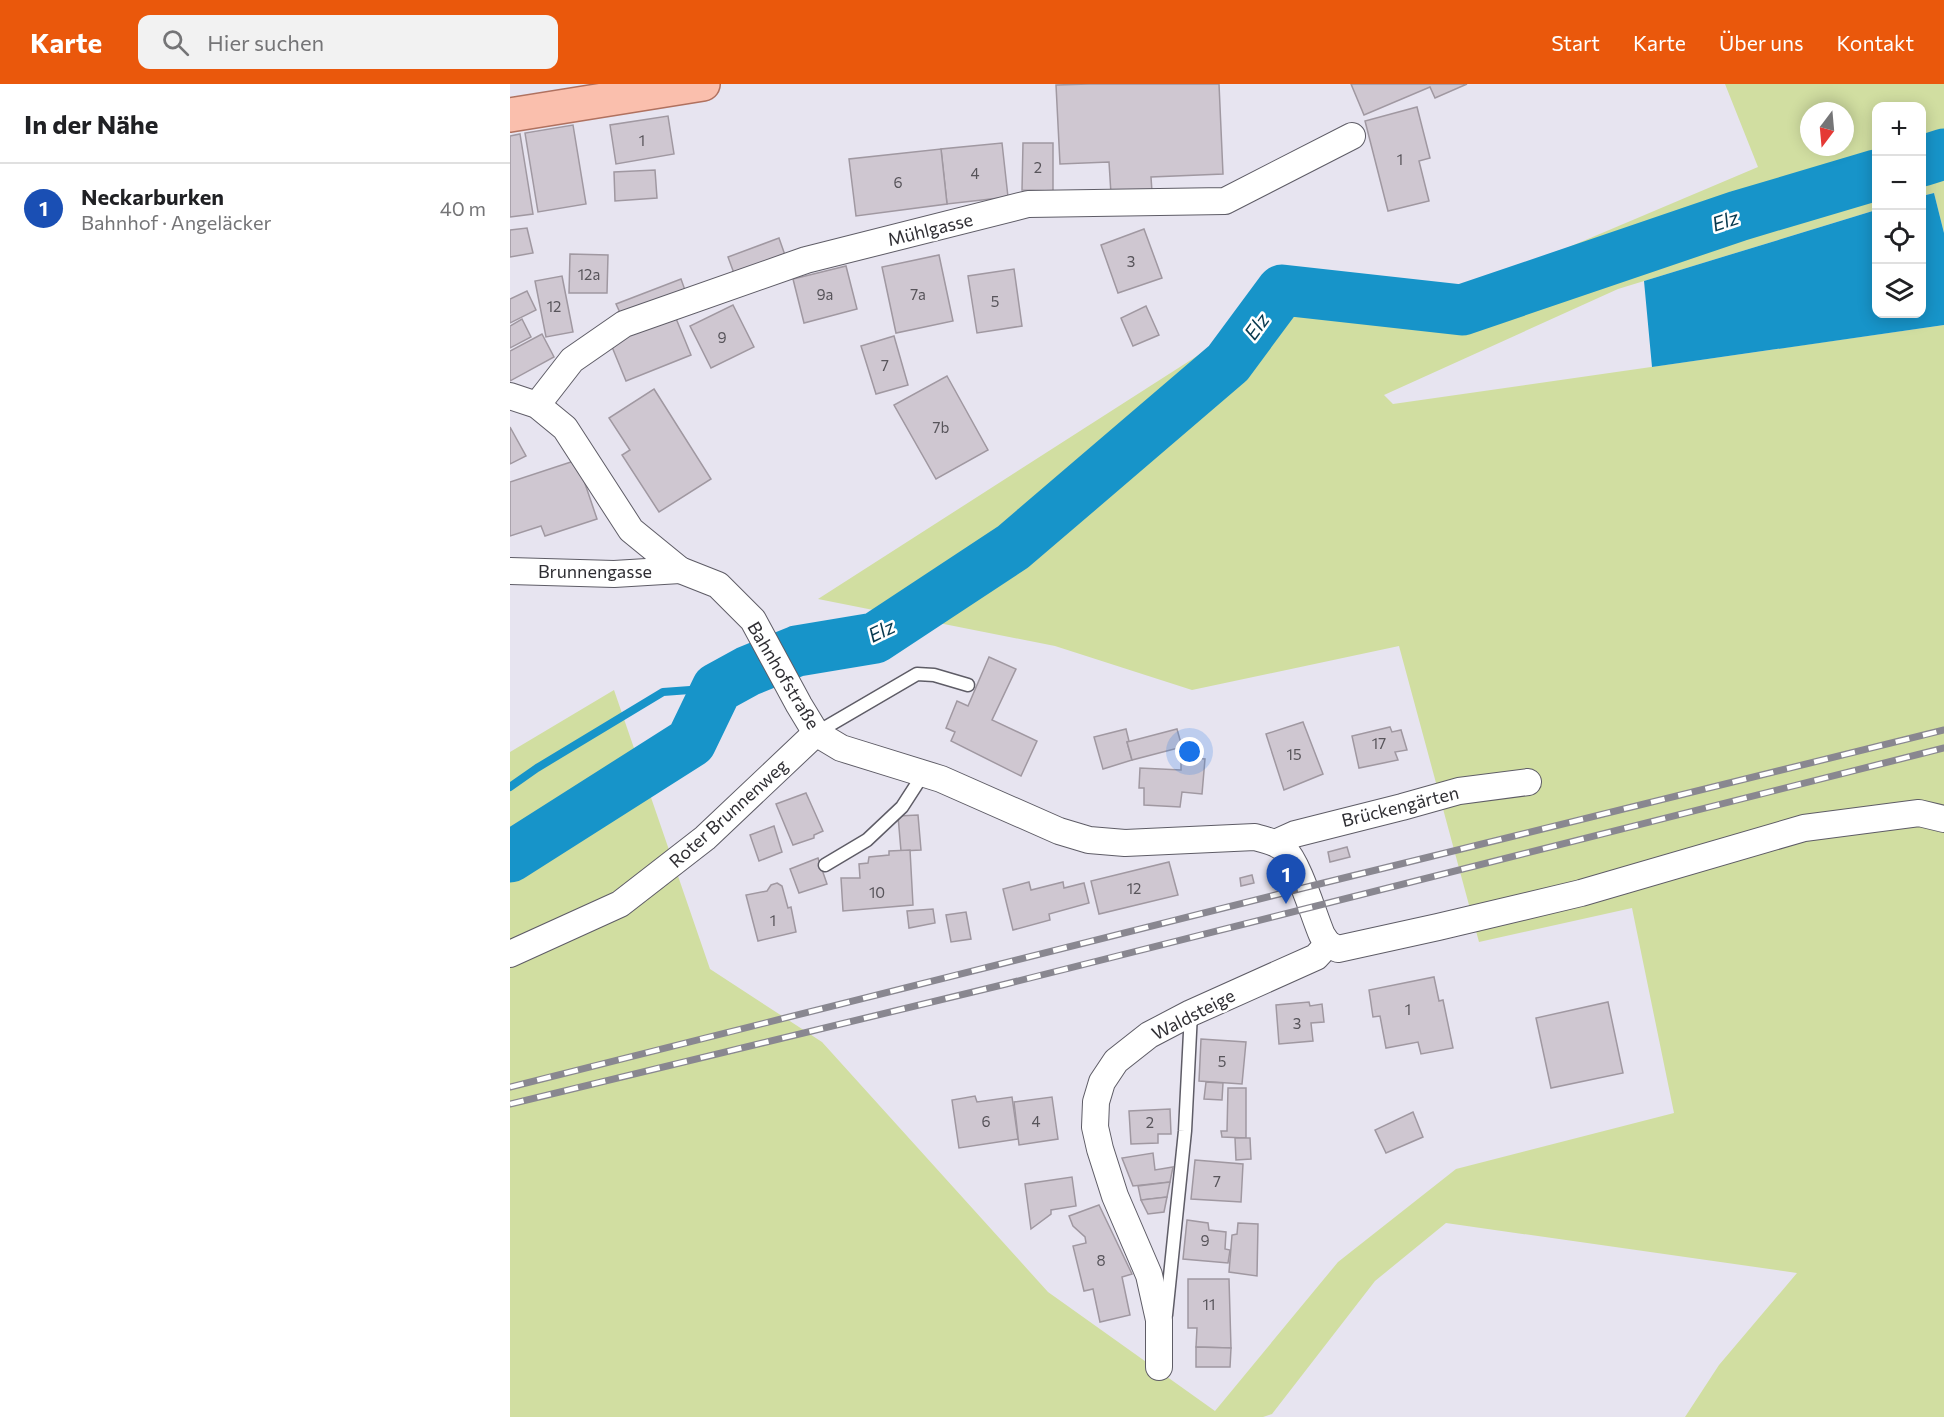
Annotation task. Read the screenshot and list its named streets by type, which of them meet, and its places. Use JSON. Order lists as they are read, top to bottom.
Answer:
{
  "streets": {
    "street": [
      "Mühlgasse",
      "Brunnengasse",
      "Bahnhofstraße",
      "Brückengärten",
      "Roter Brunnenweg",
      "Waldsteige"
    ]
  },
  "crossings": [
    ["Mühlgasse", "Bahnhofstraße"],
    ["Brunnengasse", "Bahnhofstraße"],
    ["Bahnhofstraße", "Brückengärten"],
    ["Bahnhofstraße", "Roter Brunnenweg"]
  ],
  "water": ["Elz"],
  "house_numbers": [
    "1",
    "1",
    "2",
    "4",
    "6",
    "3",
    "12a",
    "9a",
    "7a",
    "5",
    "12",
    "9",
    "7",
    "7b",
    "17",
    "15",
    "12",
    "10",
    "1",
    "1",
    "3",
    "5",
    "6",
    "4",
    "2",
    "7",
    "9",
    "8",
    "11"
  ],
  "north": "bottom",
  "page": {
    "header": "Karte",
    "search": "Hier suchen",
    "nav": [
      "Start",
      "Karte",
      "Über uns",
      "Kontakt"
    ],
    "heading": "In der Nähe",
    "map_buttons": ["+", "−"],
    "list": [
      {
        "mark": "1",
        "name": "Neckarburken",
        "note": "Bahnhof · Angeläcker",
        "value": "40 m"
      }
    ],
    "pins": "1"
  }
}
